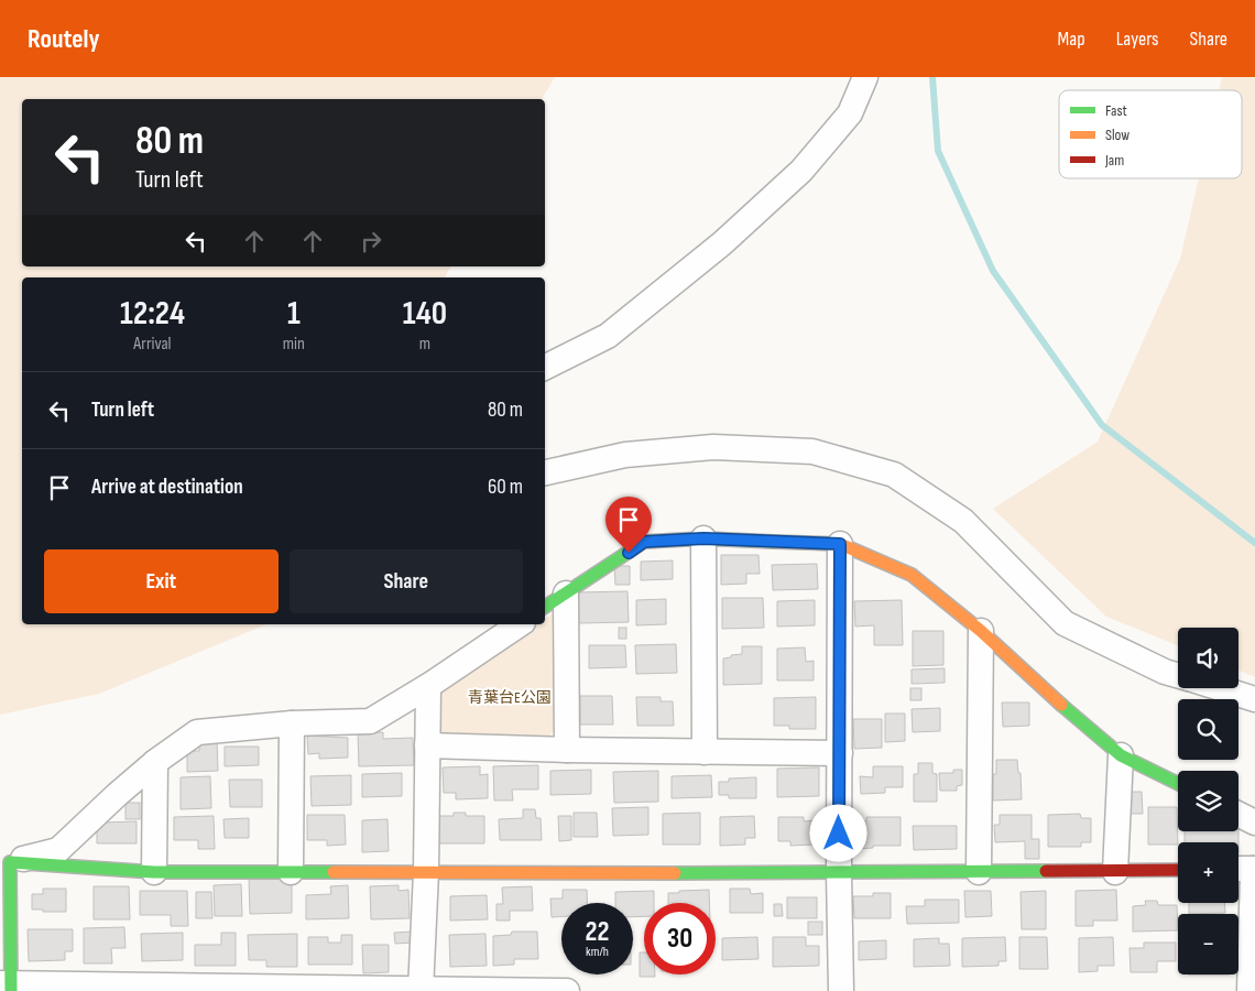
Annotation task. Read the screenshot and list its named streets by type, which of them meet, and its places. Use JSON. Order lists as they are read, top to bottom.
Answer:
{
  "parks": ["青葉台E公園"],
  "legend": ["Fast", "Slow", "Jam"],
  "page": {
    "header": "Routely",
    "nav": ["Map", "Layers", "Share"],
    "turn": ["80 m", "Turn left"],
    "eta": [
      "12:24",
      "Arrival",
      "1",
      "min",
      "140",
      "m"
    ],
    "list": [
      {
        "name": "Turn left",
        "value": "80 m"
      },
      {
        "name": "Arrive at destination",
        "value": "60 m"
      }
    ],
    "buttons": ["Exit", "Share"],
    "map_buttons": ["+", "−"],
    "speed": "22 km/h",
    "limit": "30"
  }
}
